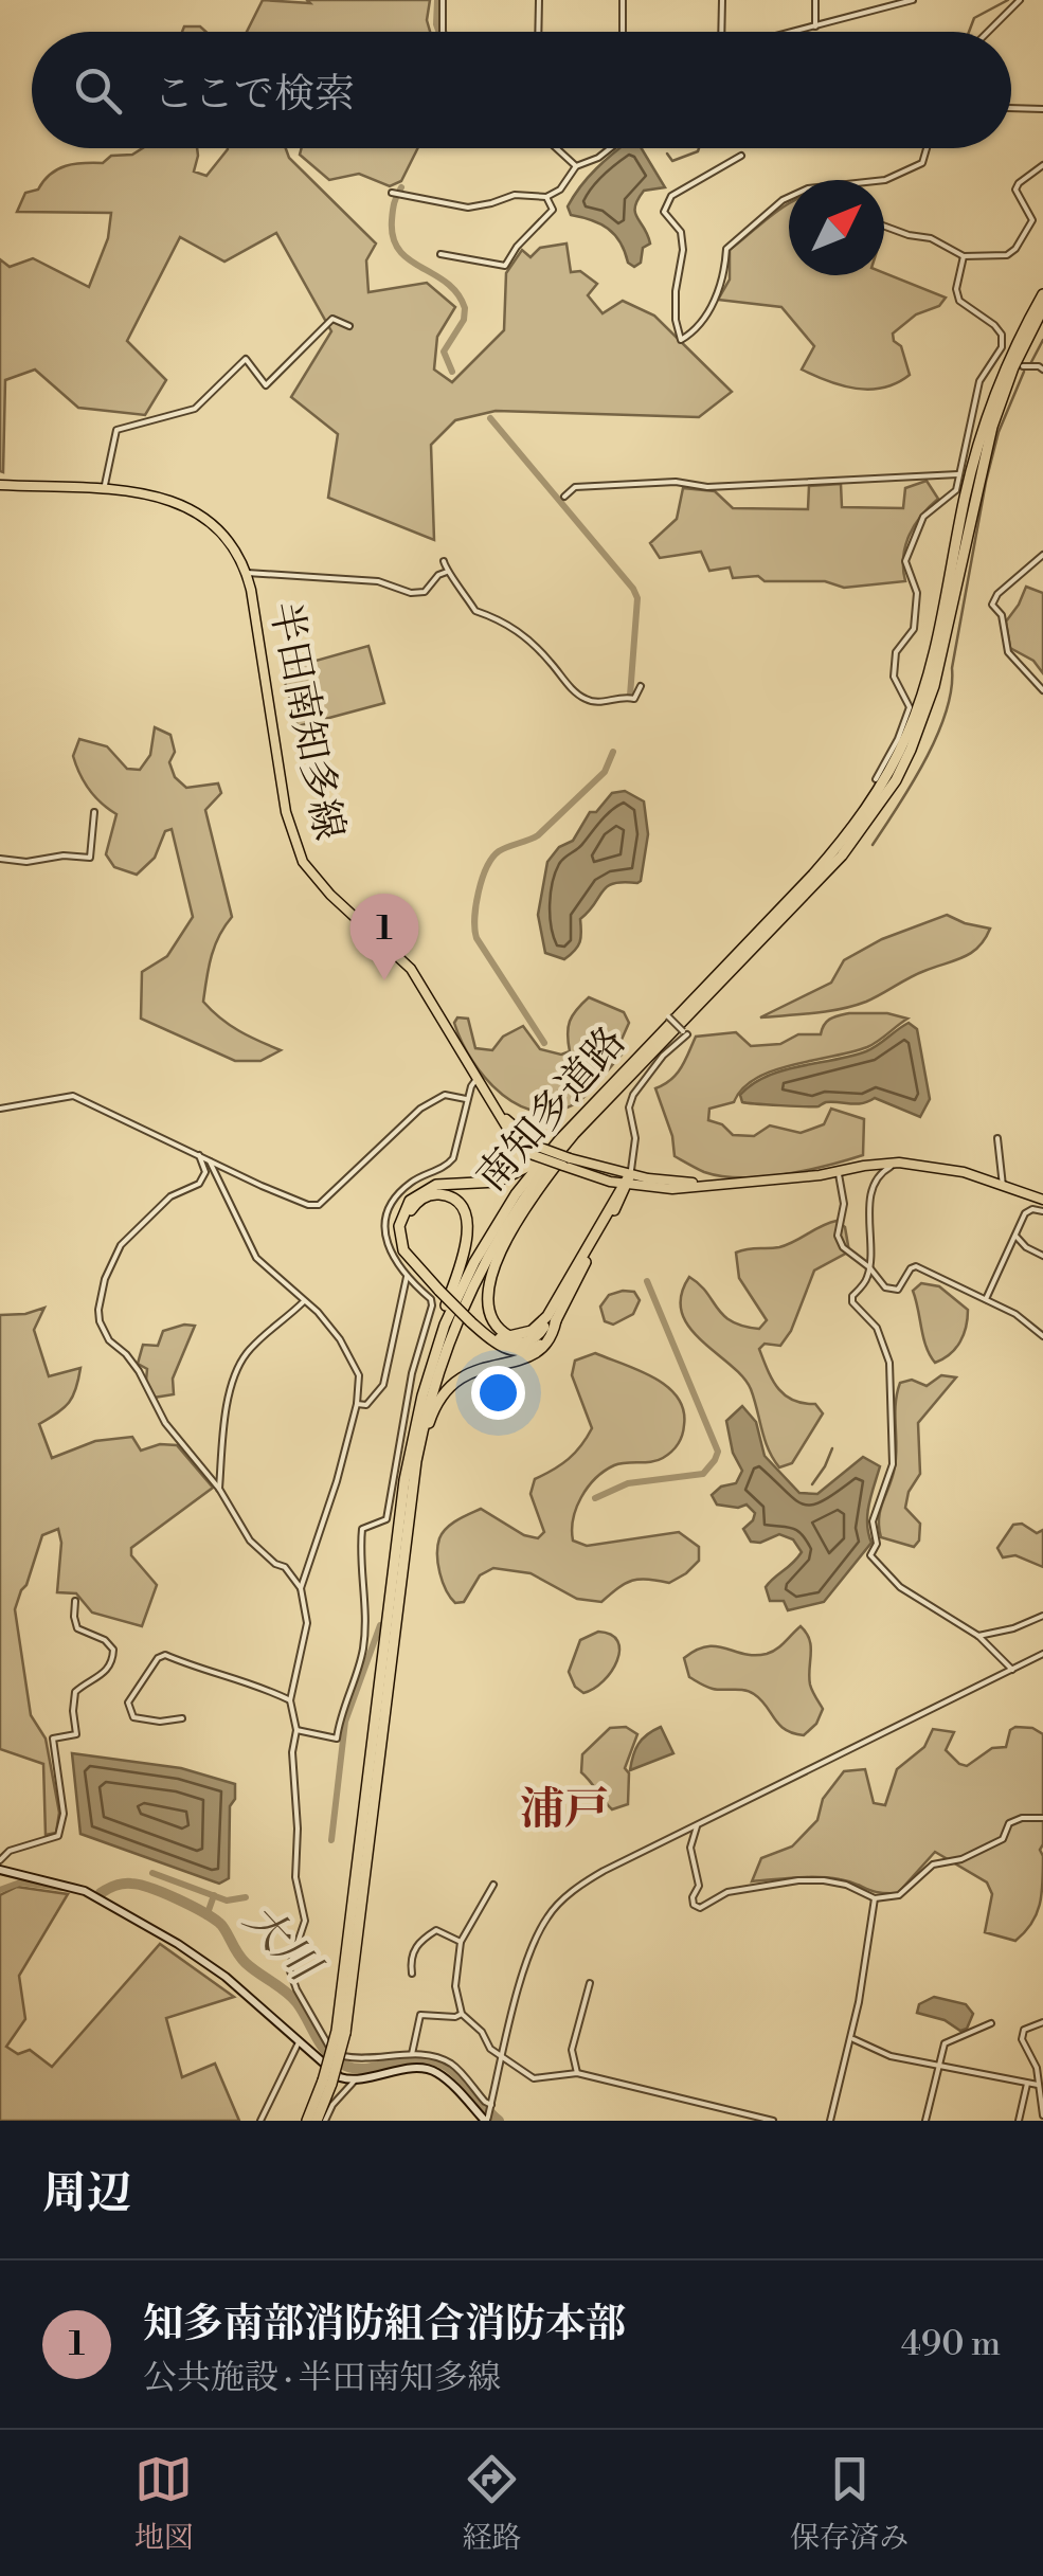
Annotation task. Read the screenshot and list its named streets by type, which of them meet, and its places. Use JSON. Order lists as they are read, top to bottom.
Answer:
{
  "streets": {
    "highway": ["南知多道路"],
    "main road": ["半田南知多線"]
  },
  "districts": ["浦戸"],
  "water": ["大川"],
  "north": "top right",
  "page": {
    "search": "ここで検索",
    "pins": "1",
    "heading": "周辺",
    "list": [
      {
        "mark": "1",
        "name": "知多南部消防組合消防本部",
        "note": "公共施設 · 半田南知多線",
        "value": "490 m"
      }
    ],
    "nav": ["地図", "経路", "保存済み"]
  }
}
